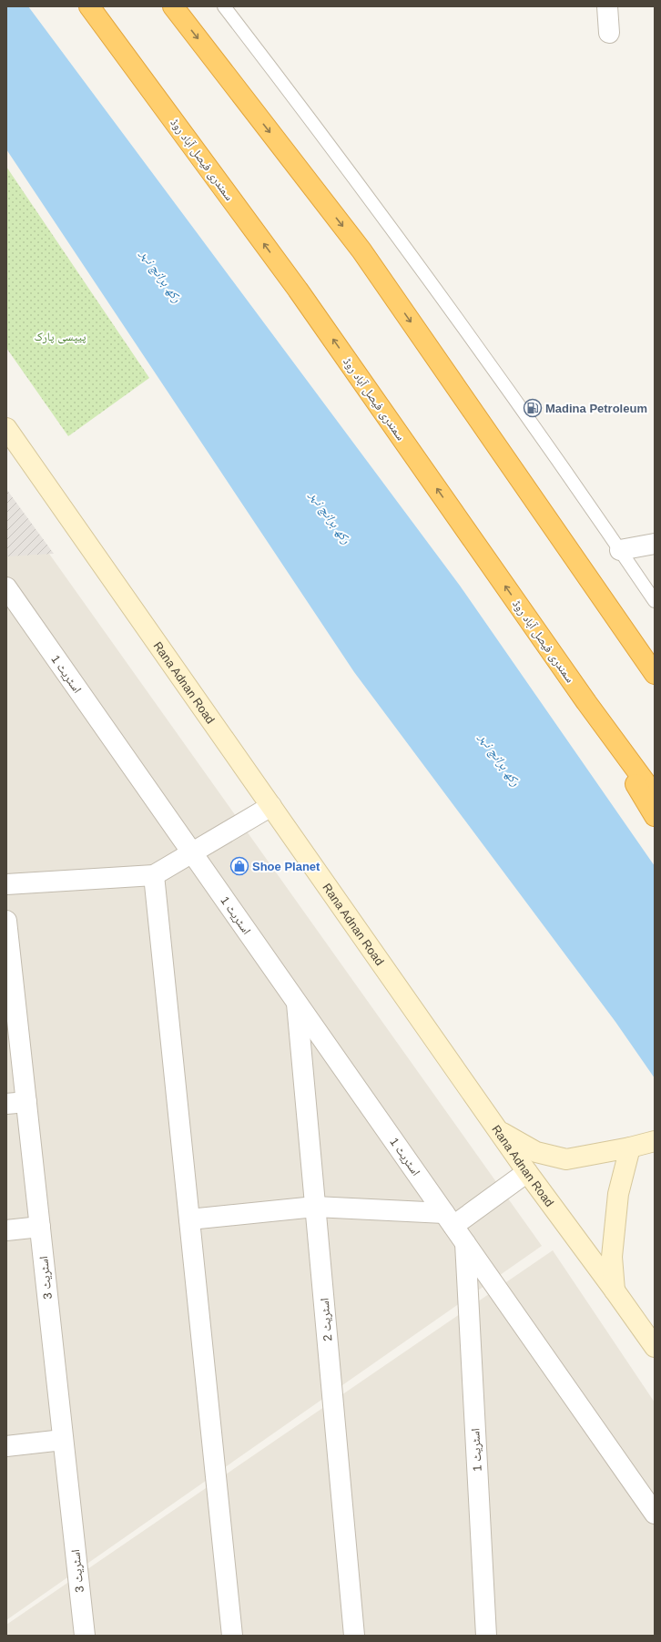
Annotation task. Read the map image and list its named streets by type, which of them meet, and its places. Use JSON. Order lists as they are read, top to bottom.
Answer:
{
  "streets": {
    "highway": ["سمندری فیصل آباد روڈ"],
    "street": [
      "اسٹریٹ 1",
      "Rana Adnan Road",
      "اسٹریٹ 3",
      "اسٹریٹ 2"
    ]
  },
  "crossings": [
    ["اسٹریٹ 1", "اسٹریٹ 2"]
  ],
  "water": ["رکھ برانچ نہر"],
  "parks": ["پیپسی پارک"],
  "places": {
    "fuel station": ["Madina Petroleum"],
    "shop": ["Shoe Planet"]
  }
}
